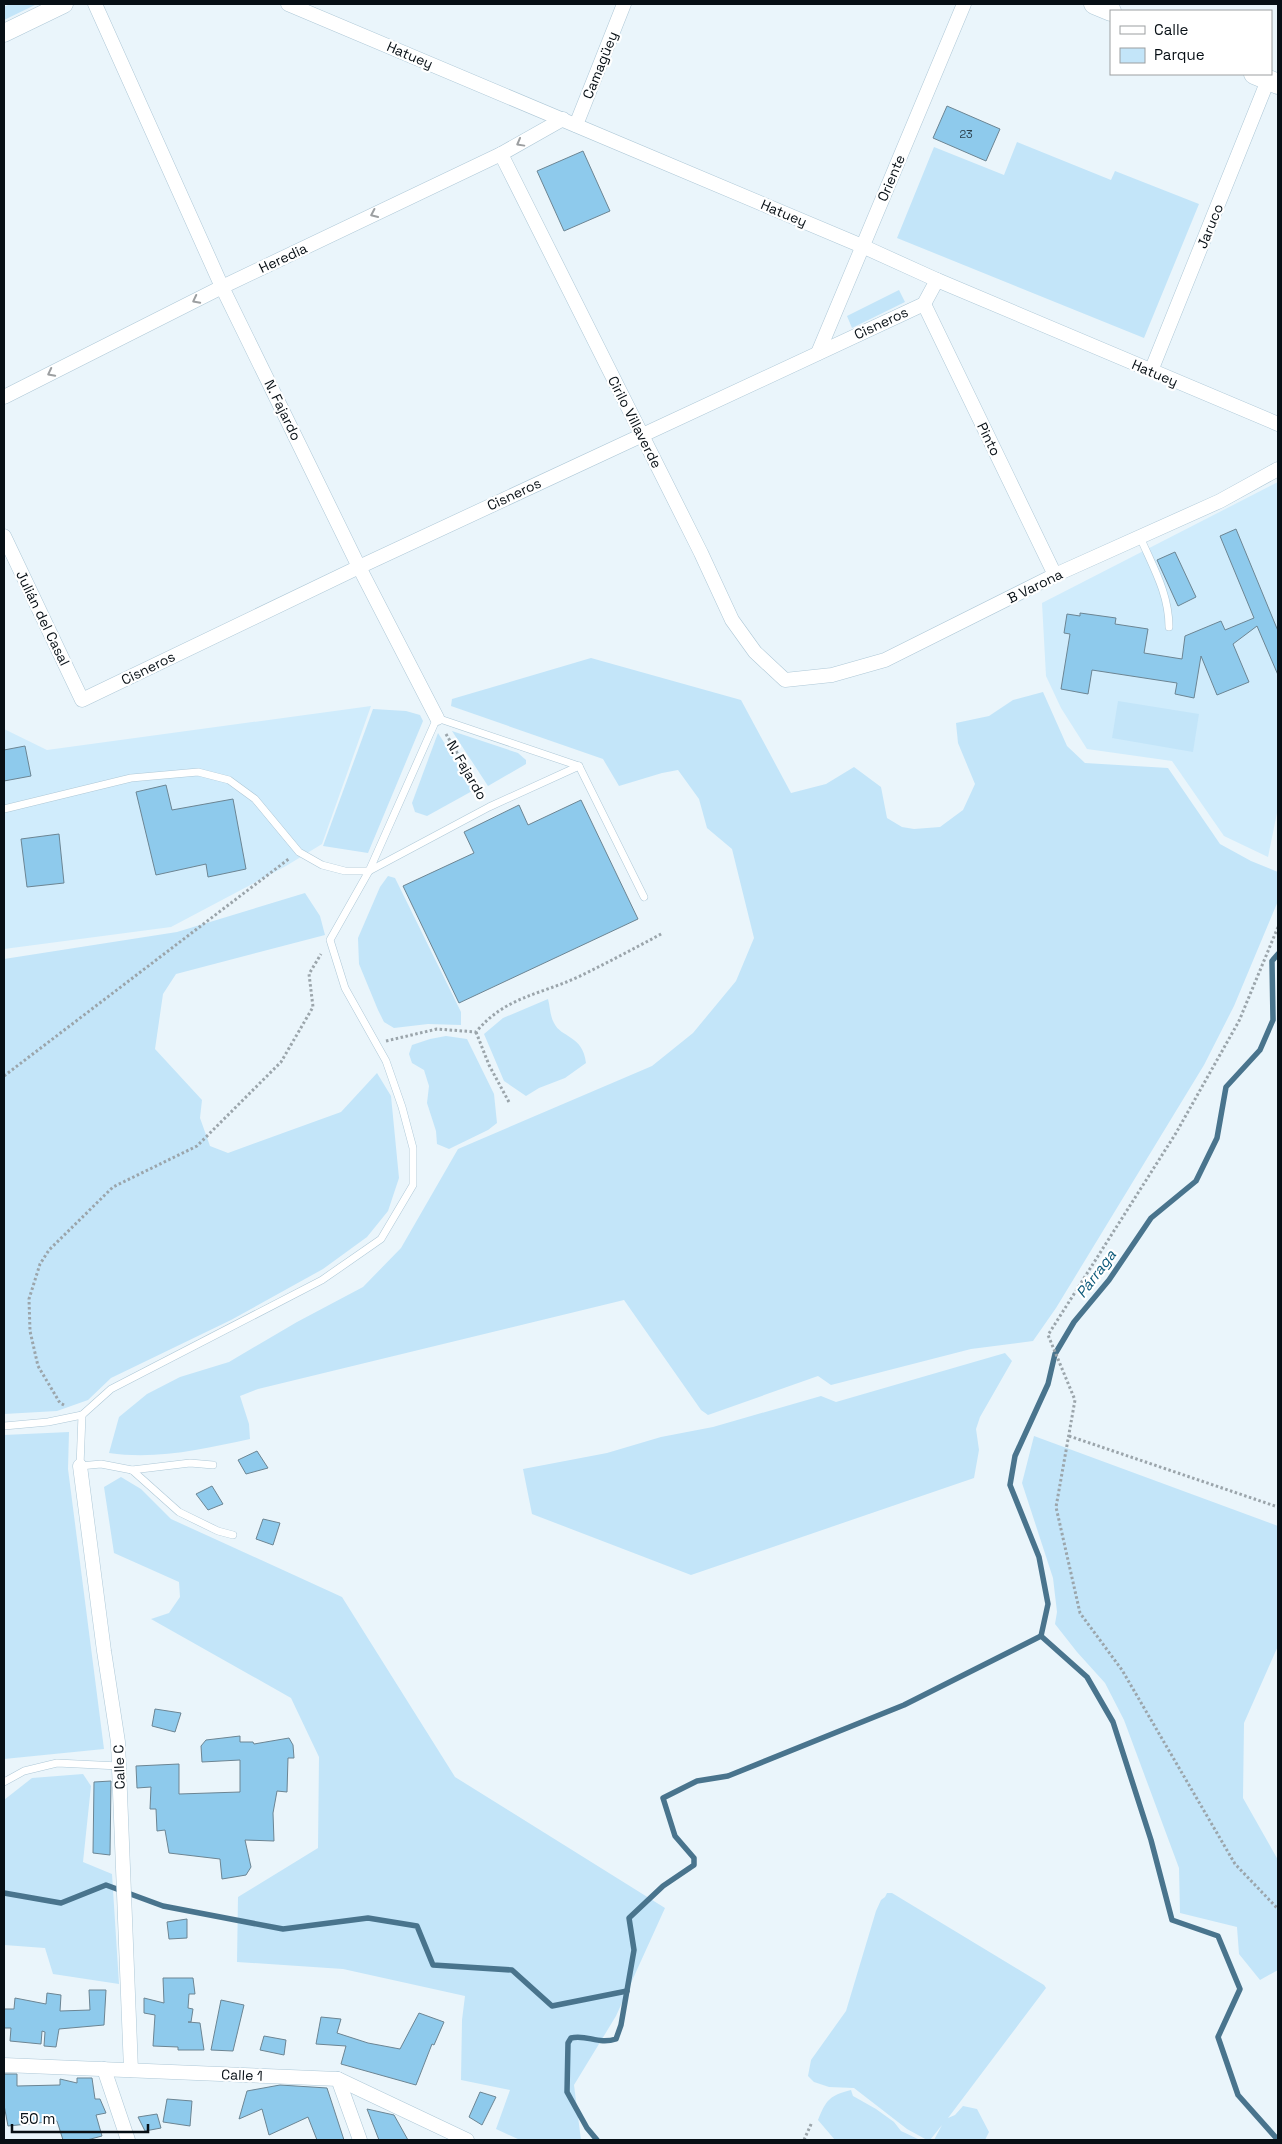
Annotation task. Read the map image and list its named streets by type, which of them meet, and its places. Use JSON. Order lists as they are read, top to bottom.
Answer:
{
  "streets": {
    "street": [
      "Hatuey",
      "Camagüey",
      "Oriente",
      "Jaruco",
      "Heredia",
      "Cisneros",
      "N. Fajardo",
      "Cirilo Villaverde",
      "Pinto",
      "B Varona",
      "Julián del Casal",
      "Calle C",
      "Calle 1"
    ]
  },
  "crossings": [
    ["Hatuey", "Camagüey"],
    ["Hatuey", "Oriente"],
    ["Hatuey", "Jaruco"],
    ["Hatuey", "Heredia"],
    ["Hatuey", "Cisneros"],
    ["Camagüey", "Heredia"],
    ["Oriente", "Cisneros"],
    ["Heredia", "N. Fajardo"],
    ["Heredia", "Cirilo Villaverde"],
    ["Cisneros", "N. Fajardo"],
    ["Cisneros", "Cirilo Villaverde"],
    ["Cisneros", "Pinto"],
    ["Cisneros", "Julián del Casal"],
    ["Cirilo Villaverde", "B Varona"],
    ["Pinto", "B Varona"],
    ["Calle C", "Calle 1"]
  ],
  "one_way": ["Heredia"],
  "water": ["Párraga"],
  "house_numbers": ["23"],
  "legend": ["Calle", "Parque"],
  "scale_bar": "50 m"
}
